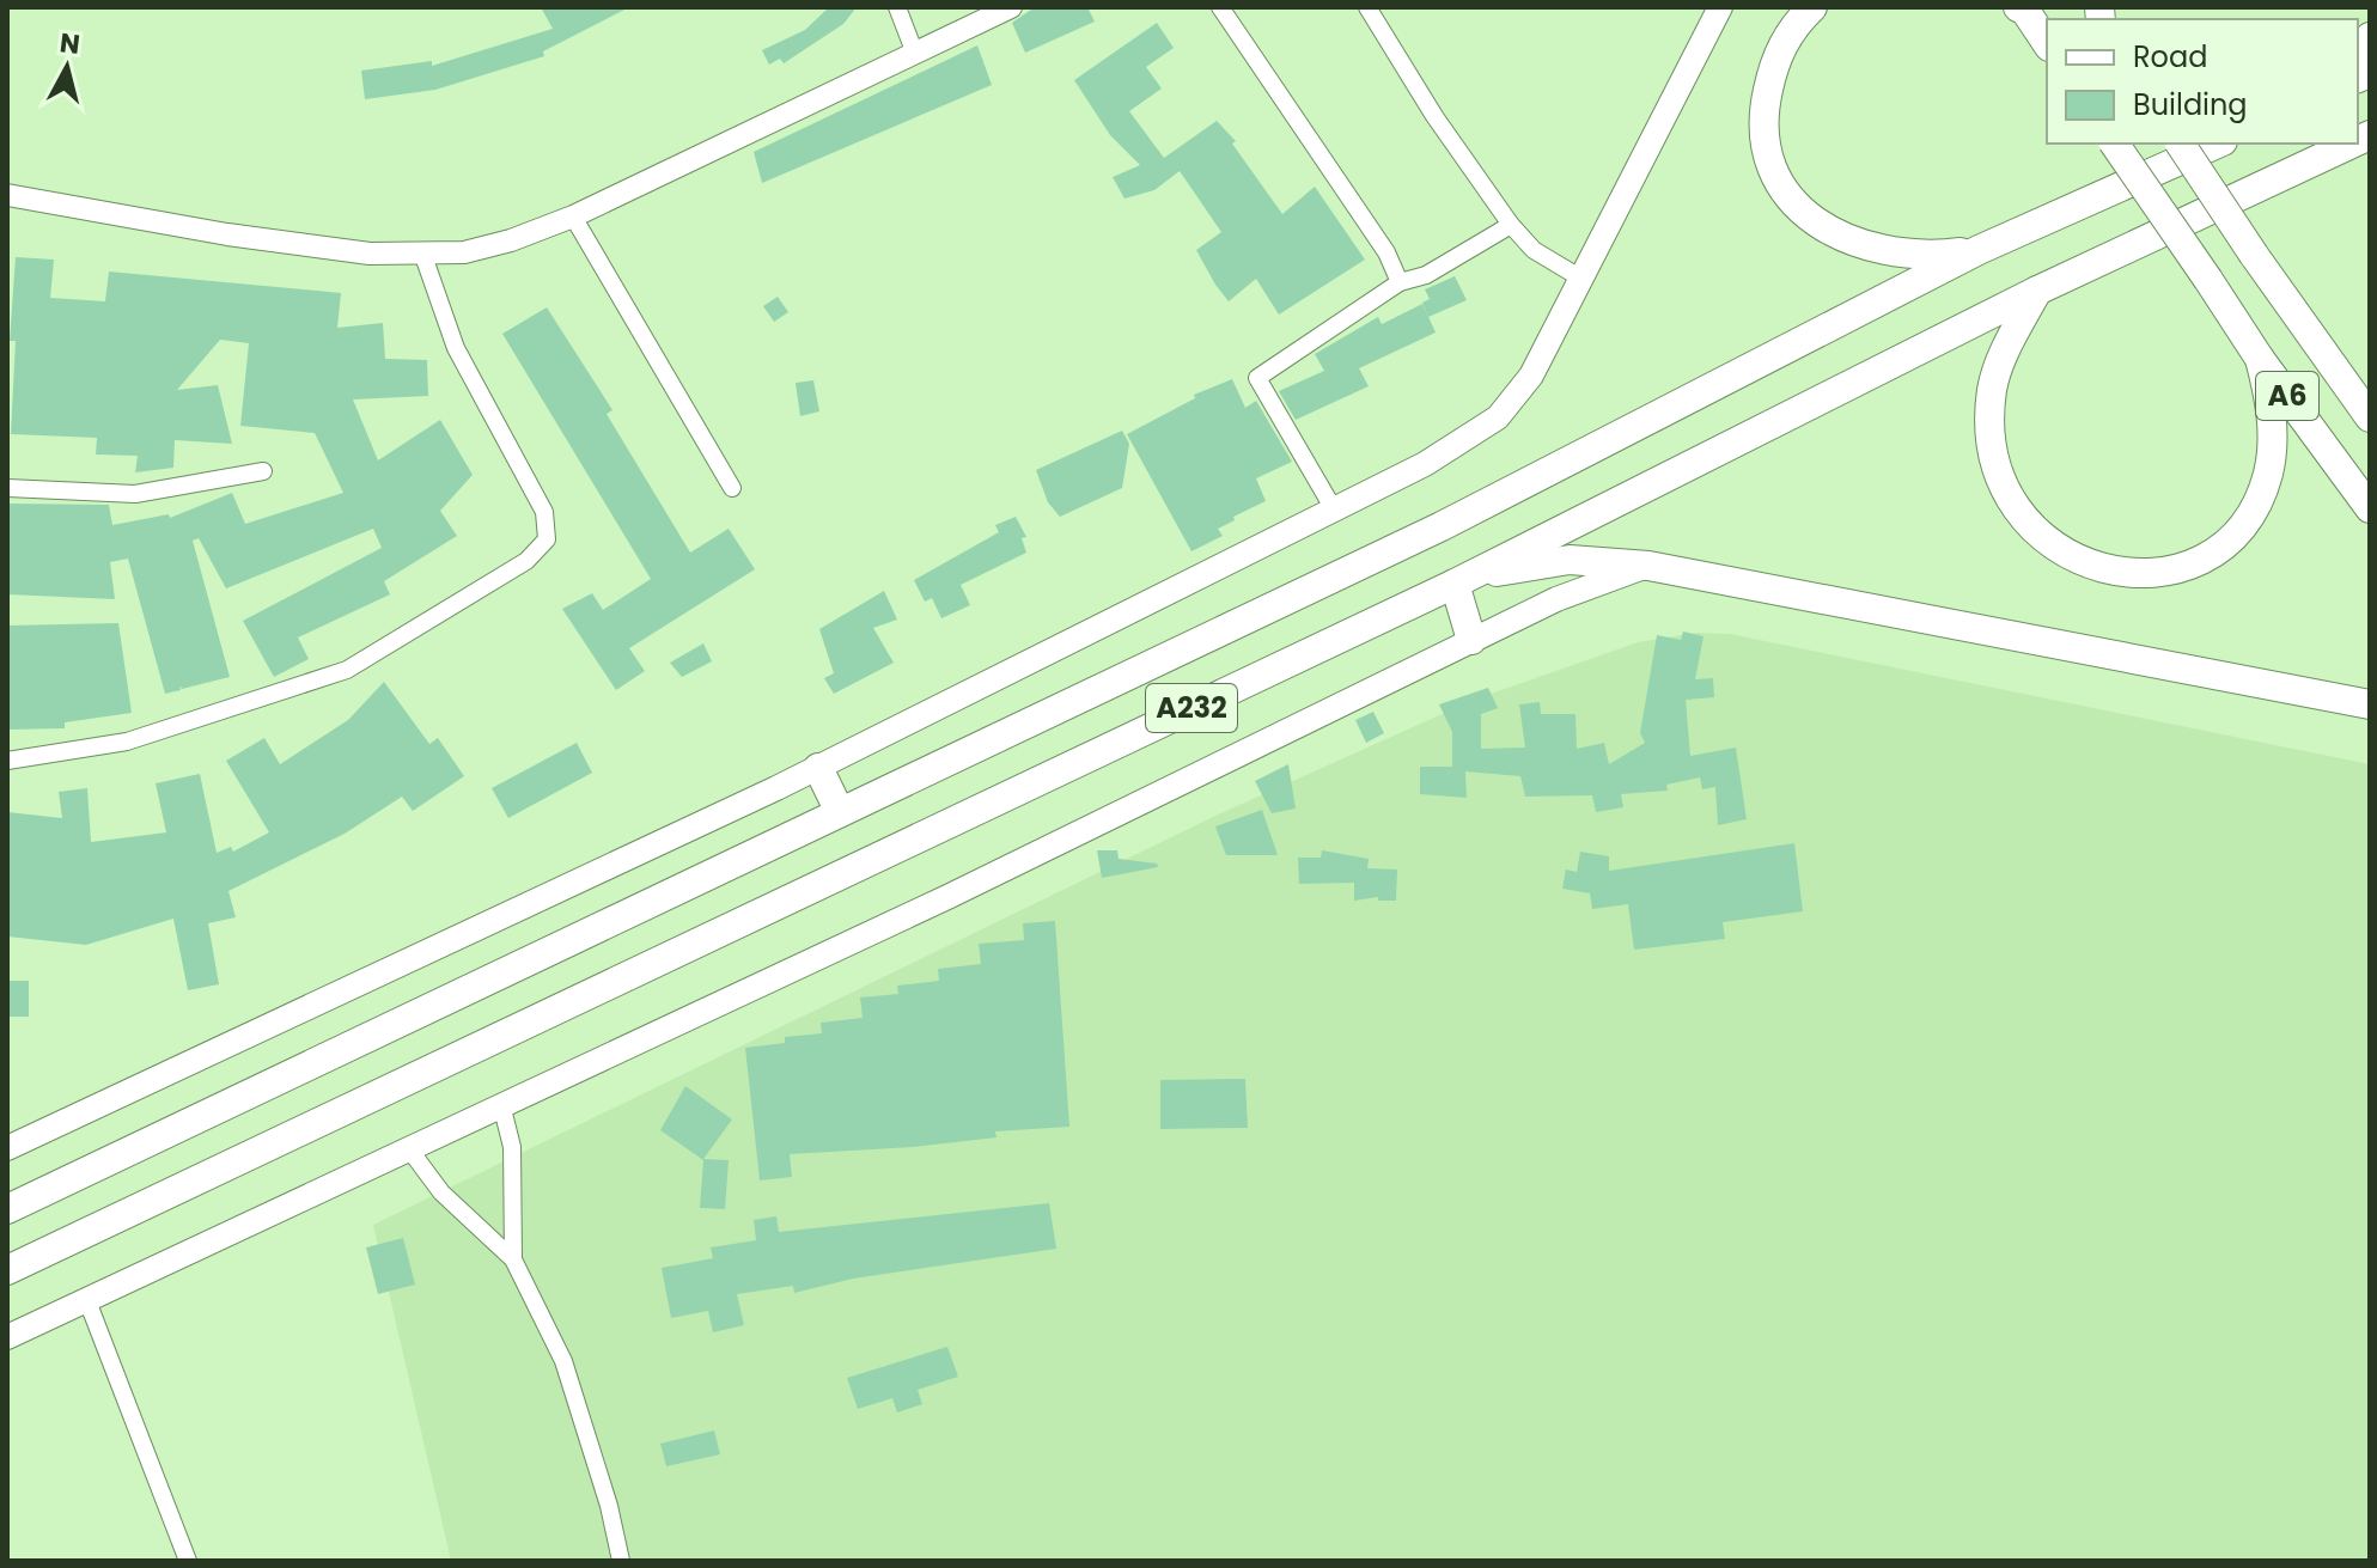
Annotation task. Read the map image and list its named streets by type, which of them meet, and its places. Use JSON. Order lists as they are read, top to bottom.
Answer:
{
  "streets": {
    "highway": ["A6", "A232"]
  },
  "legend": ["Road", "Building"],
  "north": "top"
}
